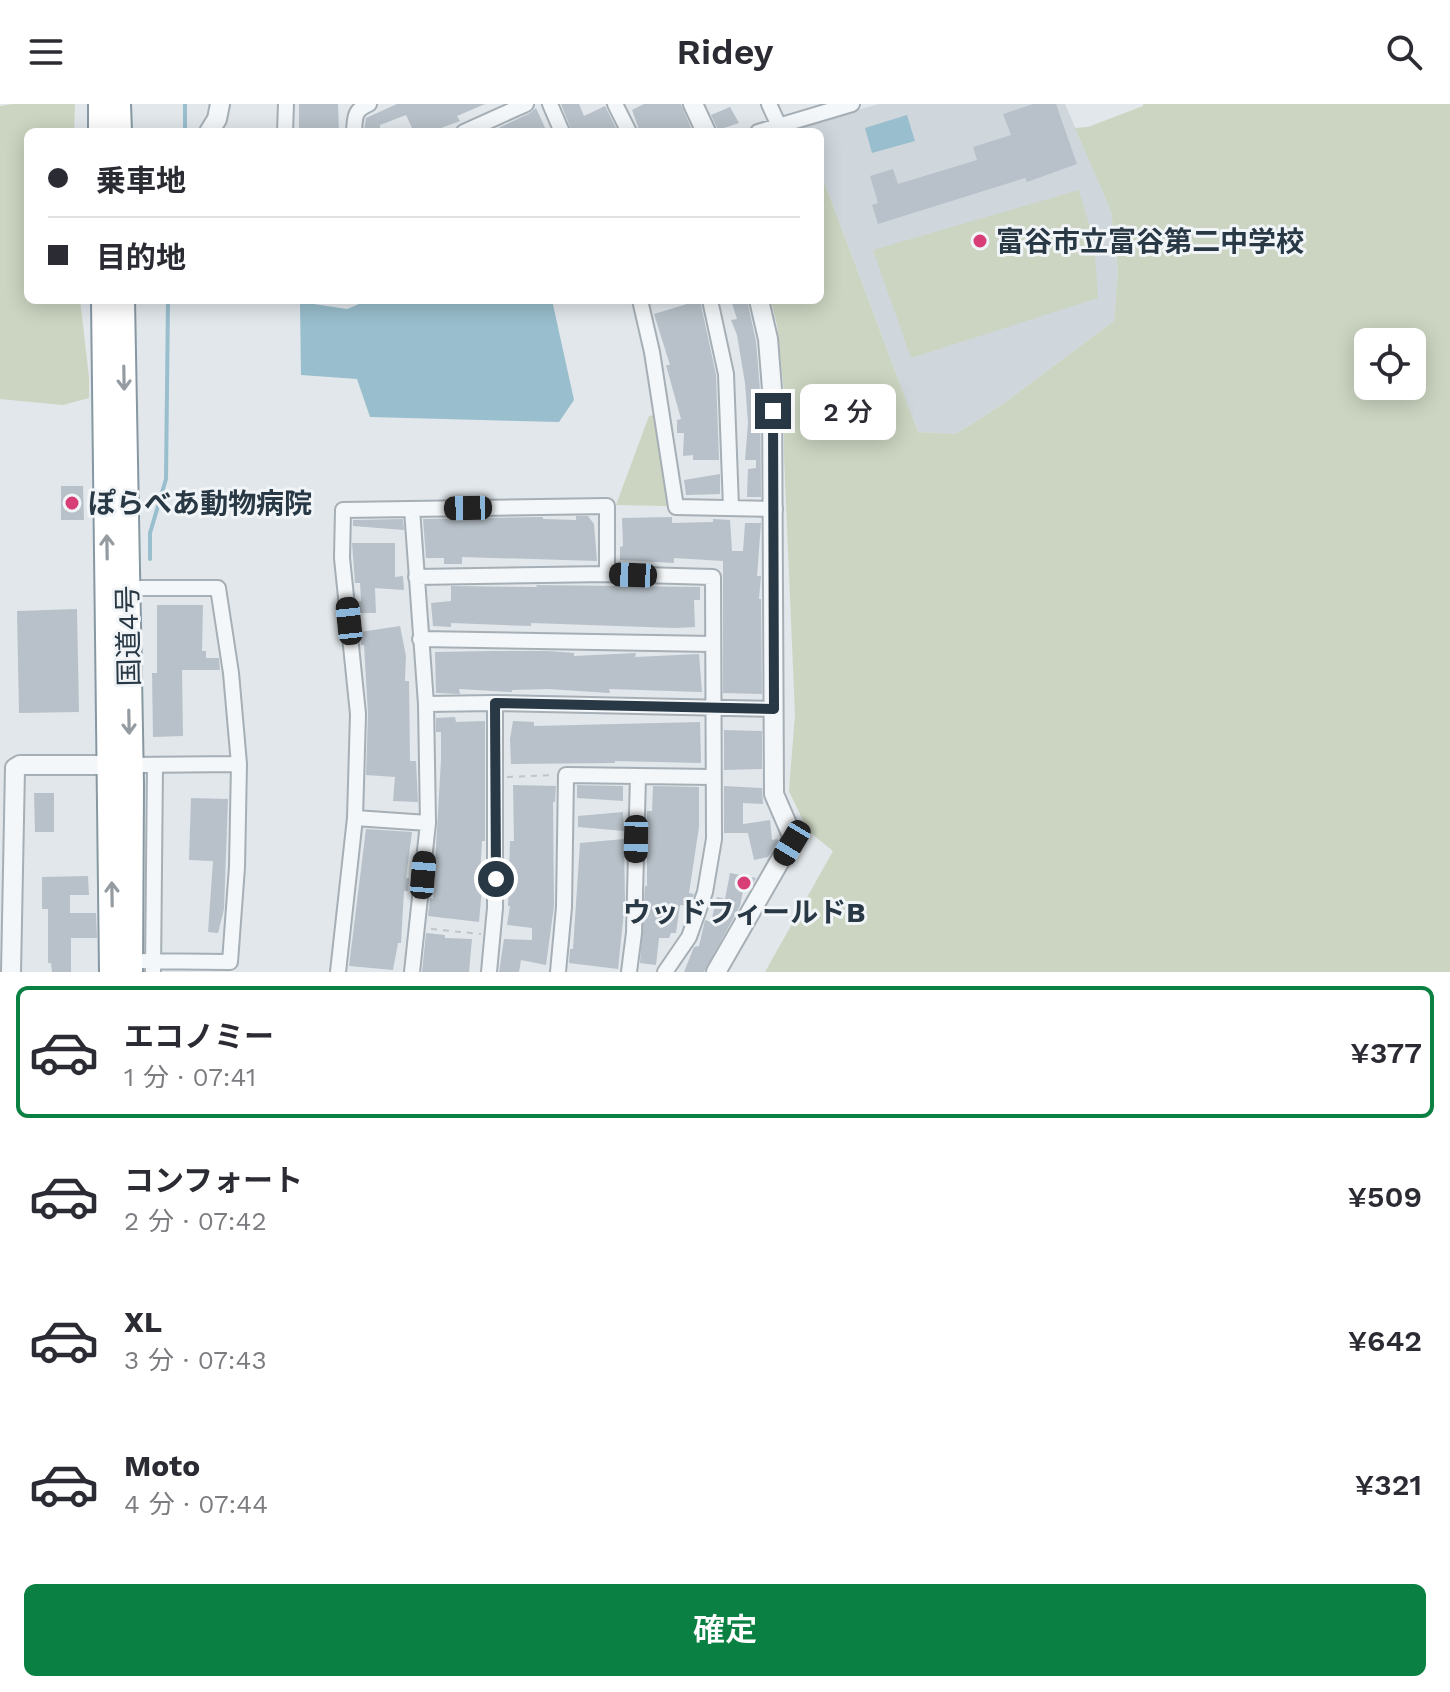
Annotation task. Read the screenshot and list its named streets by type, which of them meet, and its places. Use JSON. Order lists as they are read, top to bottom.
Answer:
{
  "streets": {
    "highway": ["国道4号"]
  },
  "places": ["富谷市立富谷第二中学校", "ぽらべあ動物病院", "ウッドフィールドB"],
  "page": {
    "header": "Ridey",
    "banner": ["乗車地", "目的地"],
    "bubble": "2 分",
    "list": [
      {
        "name": "エコノミー",
        "note": "1 分 · 07:41",
        "value": "¥377"
      },
      {
        "name": "コンフォート",
        "note": "2 分 · 07:42",
        "value": "¥509"
      },
      {
        "name": "XL",
        "note": "3 分 · 07:43",
        "value": "¥642"
      },
      {
        "name": "Moto",
        "note": "4 分 · 07:44",
        "value": "¥321"
      }
    ],
    "buttons": "確定"
  }
}
